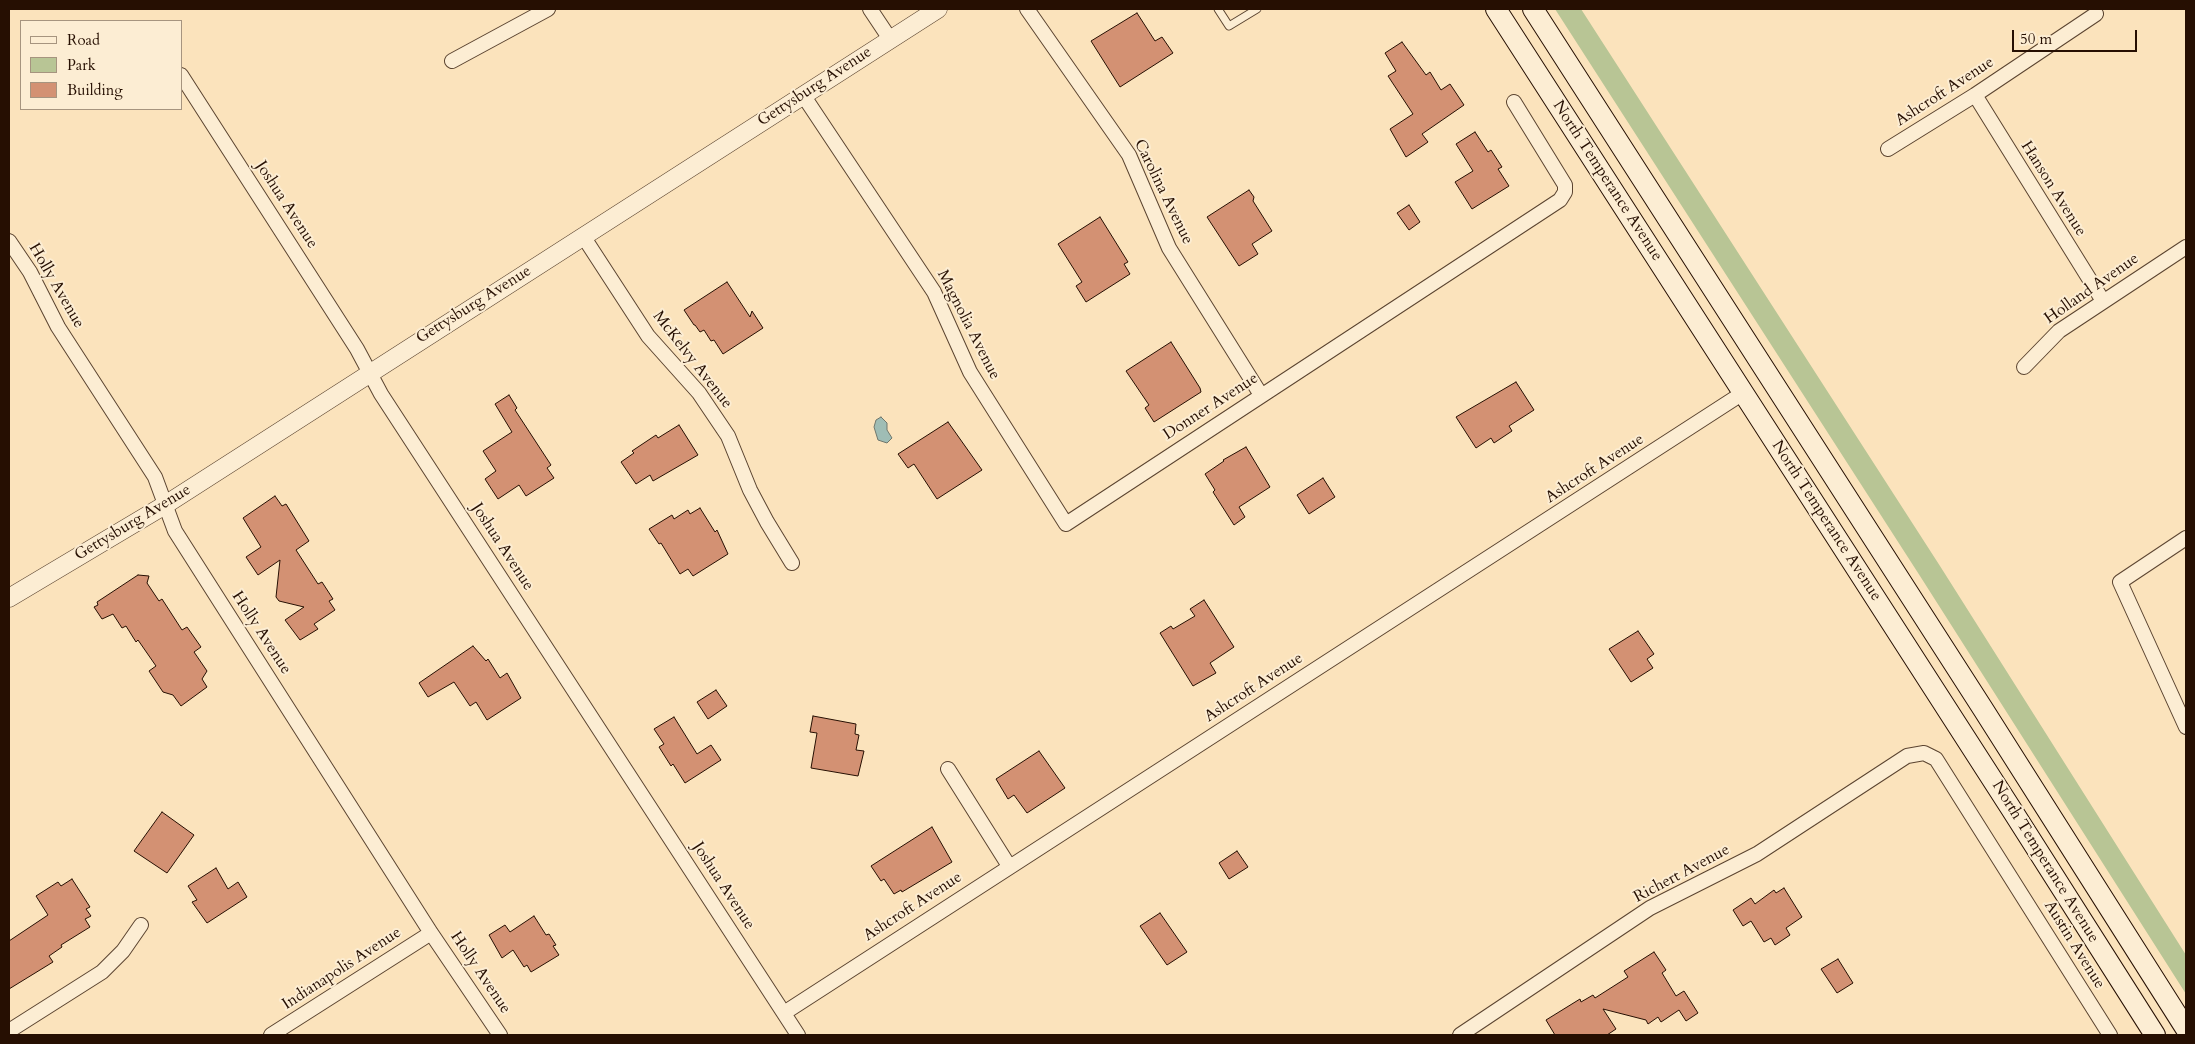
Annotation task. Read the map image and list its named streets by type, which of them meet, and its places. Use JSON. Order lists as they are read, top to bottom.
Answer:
{
  "streets": {
    "main road": ["North Temperance Avenue"],
    "street": [
      "Gettysburg Avenue",
      "Ashcroft Avenue",
      "Hanson Avenue",
      "Carolina Avenue",
      "Joshua Avenue",
      "Holly Avenue",
      "Holland Avenue",
      "Magnolia Avenue",
      "McKelvy Avenue",
      "Donner Avenue",
      "Richert Avenue",
      "Austin Avenue",
      "Indianapolis Avenue"
    ]
  },
  "crossings": [
    ["Gettysburg Avenue", "Joshua Avenue"],
    ["Gettysburg Avenue", "Holly Avenue"],
    ["Gettysburg Avenue", "Magnolia Avenue"],
    ["Gettysburg Avenue", "McKelvy Avenue"],
    ["Ashcroft Avenue", "North Temperance Avenue"],
    ["Ashcroft Avenue", "Hanson Avenue"],
    ["Ashcroft Avenue", "Joshua Avenue"],
    ["Hanson Avenue", "Holland Avenue"],
    ["Carolina Avenue", "Donner Avenue"],
    ["Holly Avenue", "Indianapolis Avenue"],
    ["Magnolia Avenue", "Donner Avenue"],
    ["Richert Avenue", "Austin Avenue"]
  ],
  "legend": ["Road", "Park", "Building"],
  "scale_bar": "50 m"
}
